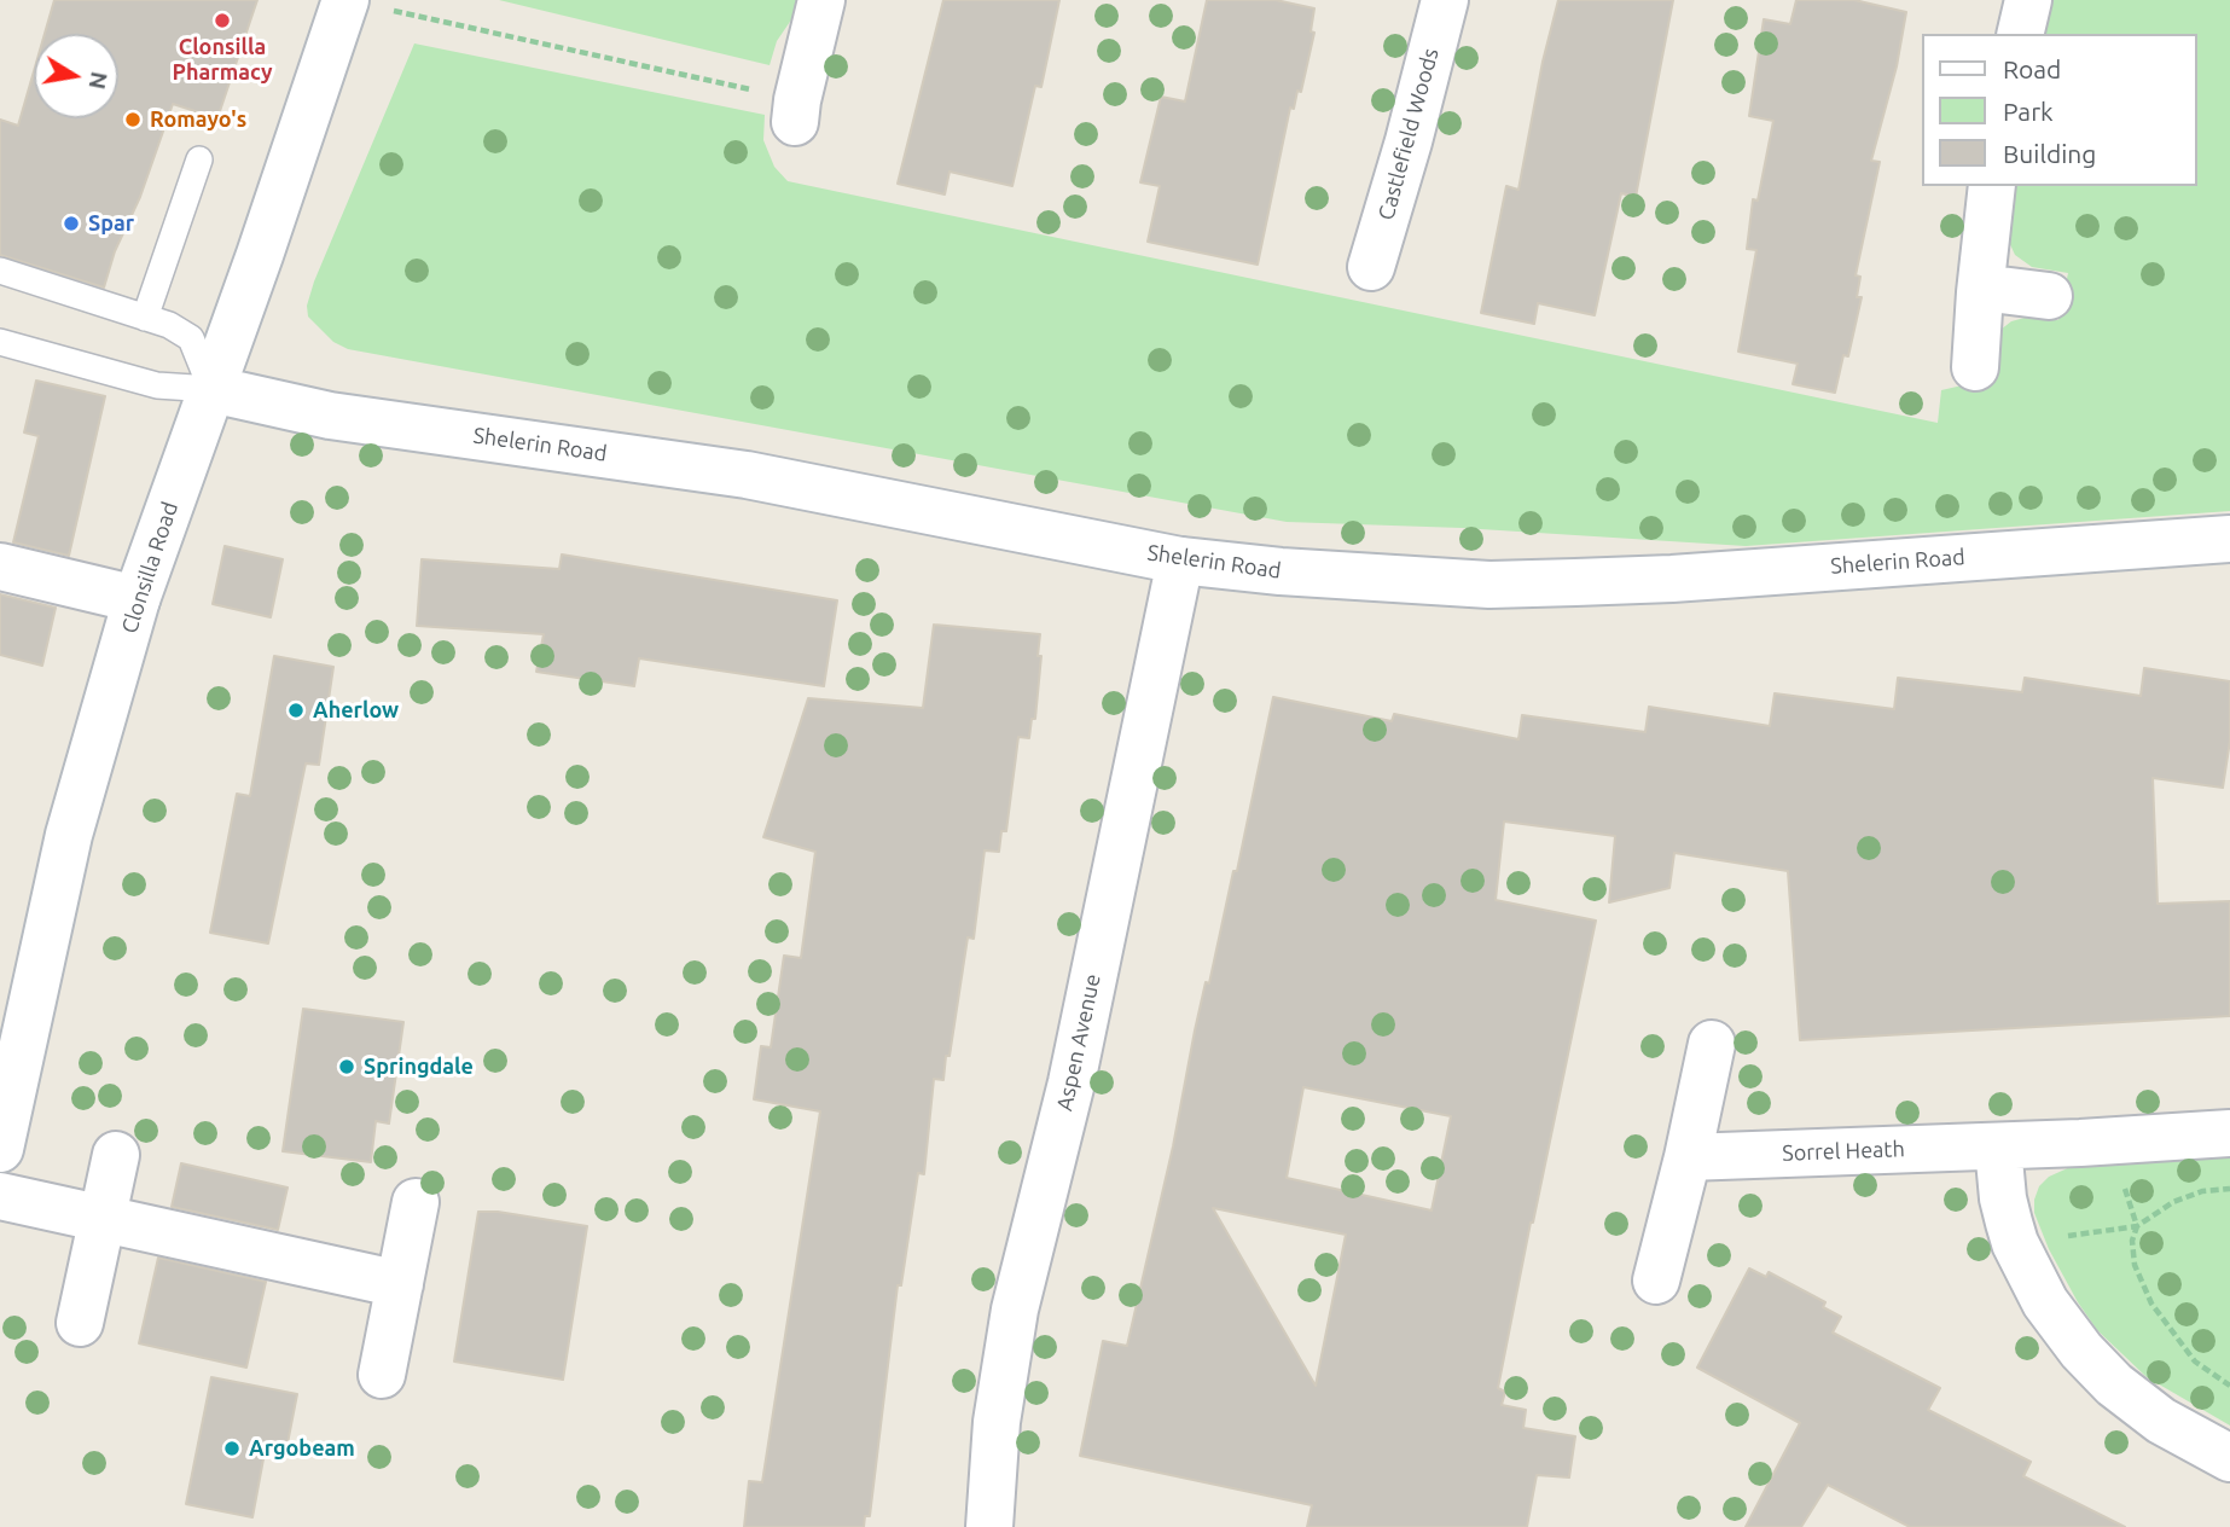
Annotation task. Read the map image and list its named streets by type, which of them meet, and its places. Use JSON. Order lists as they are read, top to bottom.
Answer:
{
  "streets": {
    "street": [
      "Castlefield Woods",
      "Shelerin Road",
      "Clonsilla Road",
      "Aspen Avenue",
      "Sorrel Heath"
    ]
  },
  "crossings": [
    ["Shelerin Road", "Clonsilla Road"],
    ["Shelerin Road", "Aspen Avenue"]
  ],
  "places": [
    "Clonsilla Pharmacy",
    "Romayo's",
    "Spar",
    "Aherlow",
    "Springdale",
    "Argobeam"
  ],
  "legend": ["Road", "Park", "Building"],
  "north": "right"
}
